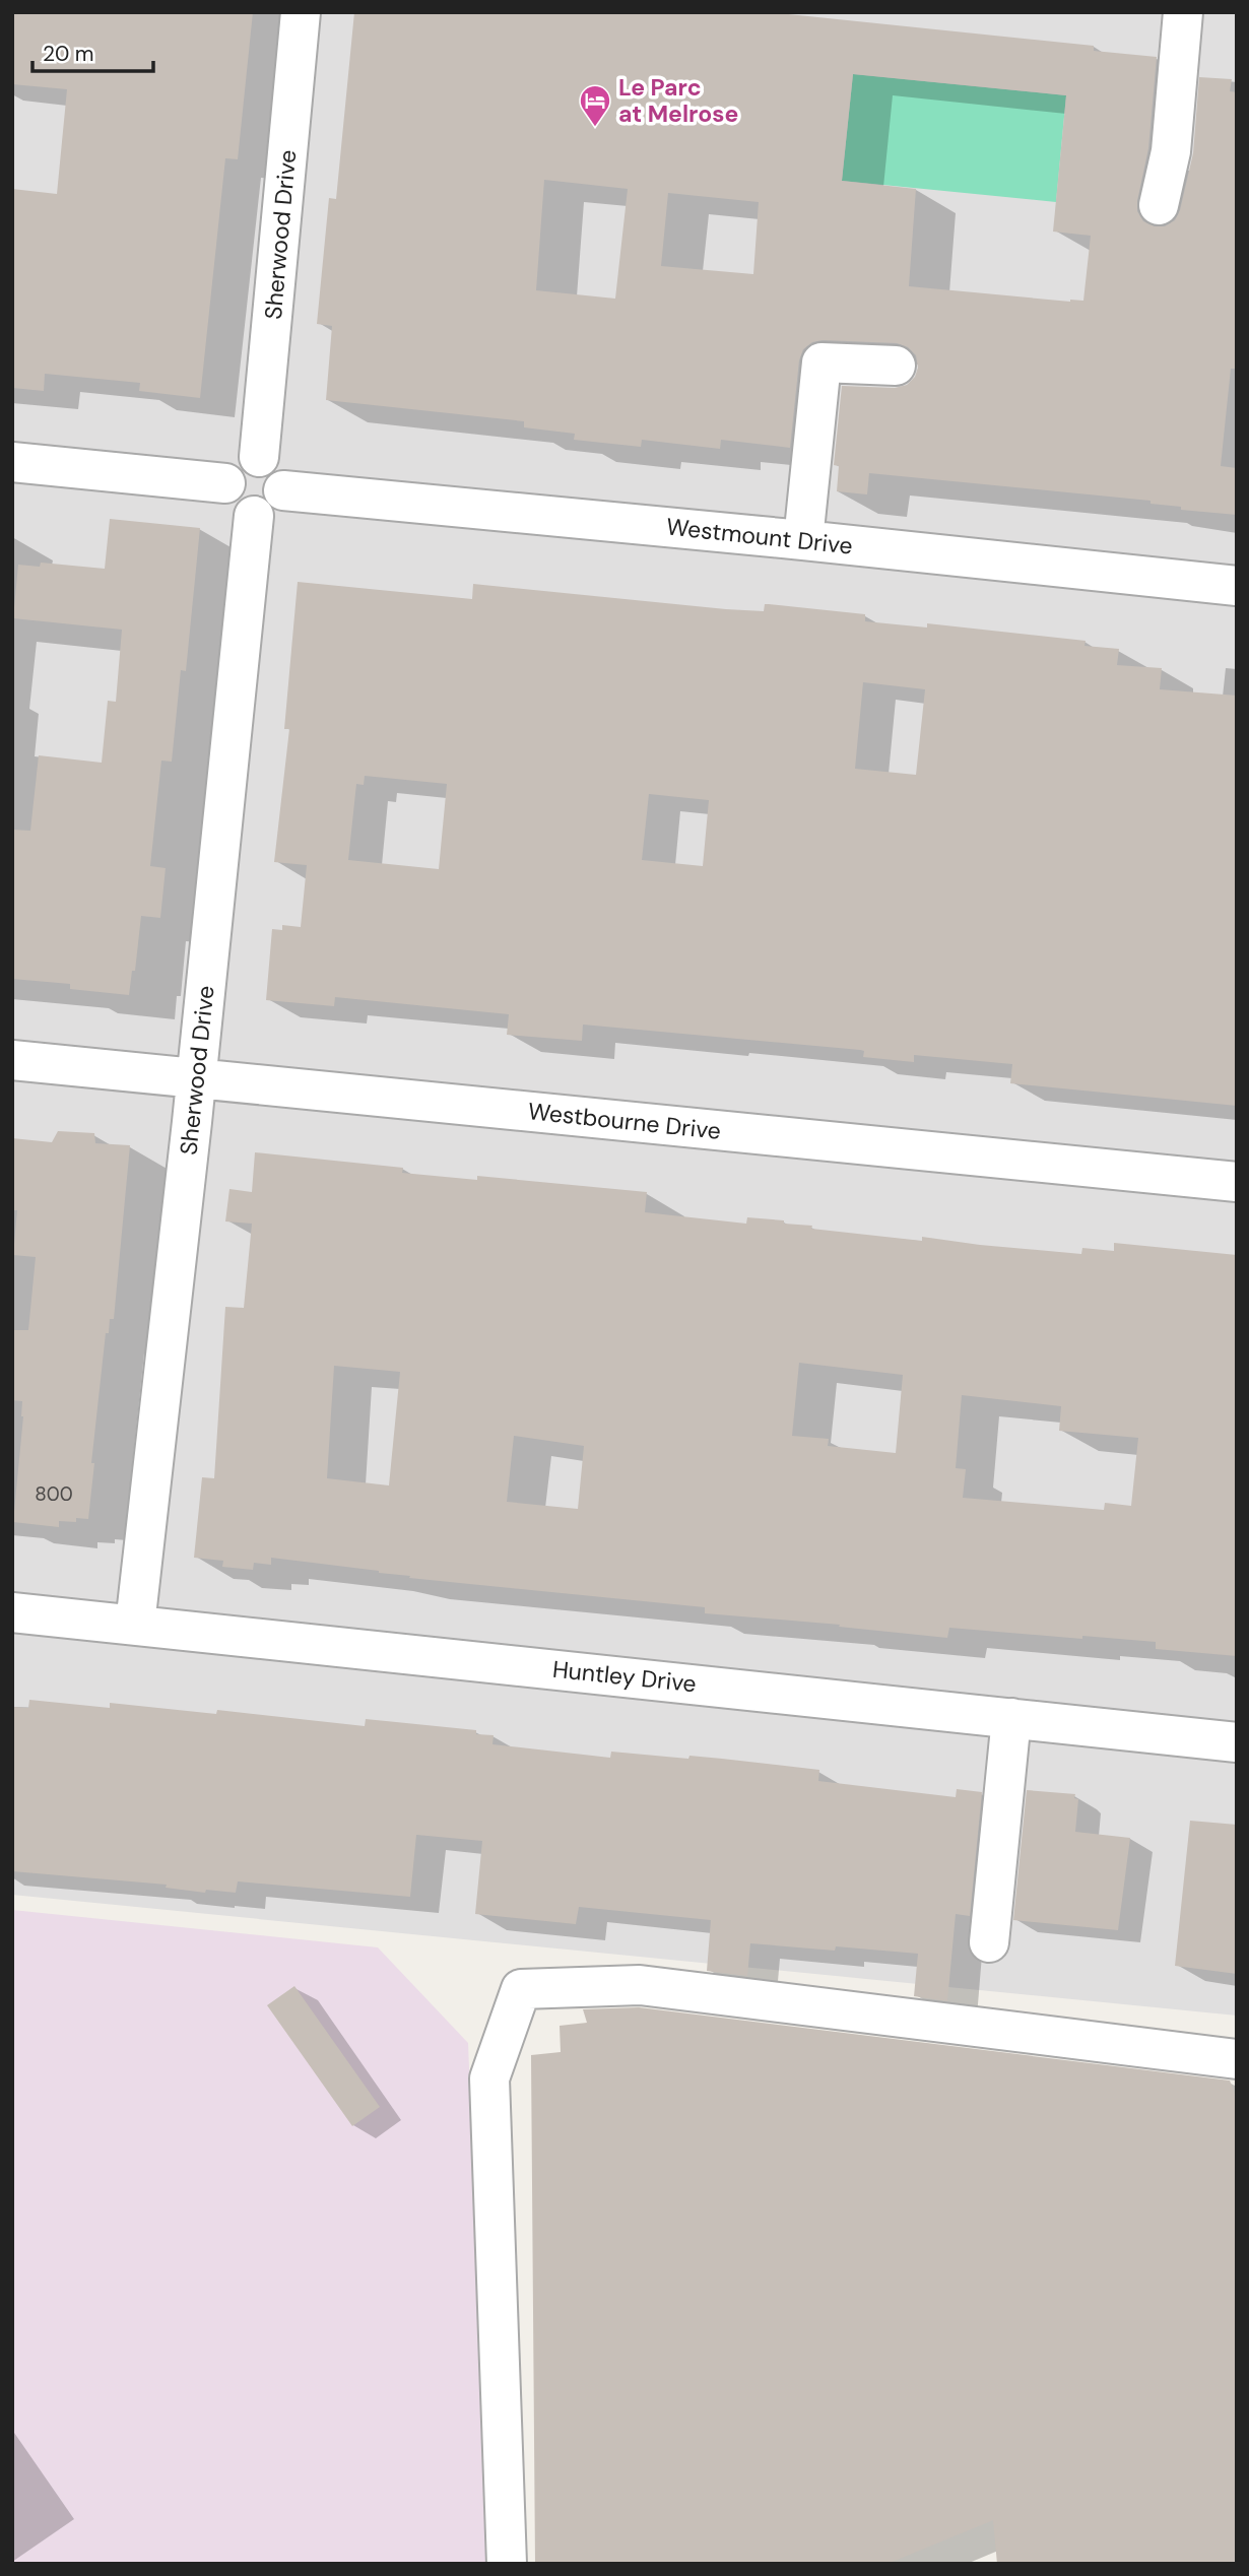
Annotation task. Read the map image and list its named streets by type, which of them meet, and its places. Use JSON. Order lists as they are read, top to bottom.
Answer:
{
  "streets": {
    "street": [
      "Sherwood Drive",
      "Westmount Drive",
      "Westbourne Drive",
      "Huntley Drive"
    ]
  },
  "crossings": [
    ["Sherwood Drive", "Westmount Drive"],
    ["Sherwood Drive", "Westbourne Drive"],
    ["Sherwood Drive", "Huntley Drive"]
  ],
  "places": {
    "hotel": ["Le Parc at Melrose"]
  },
  "house_numbers": ["800"],
  "scale_bar": "20 m"
}
